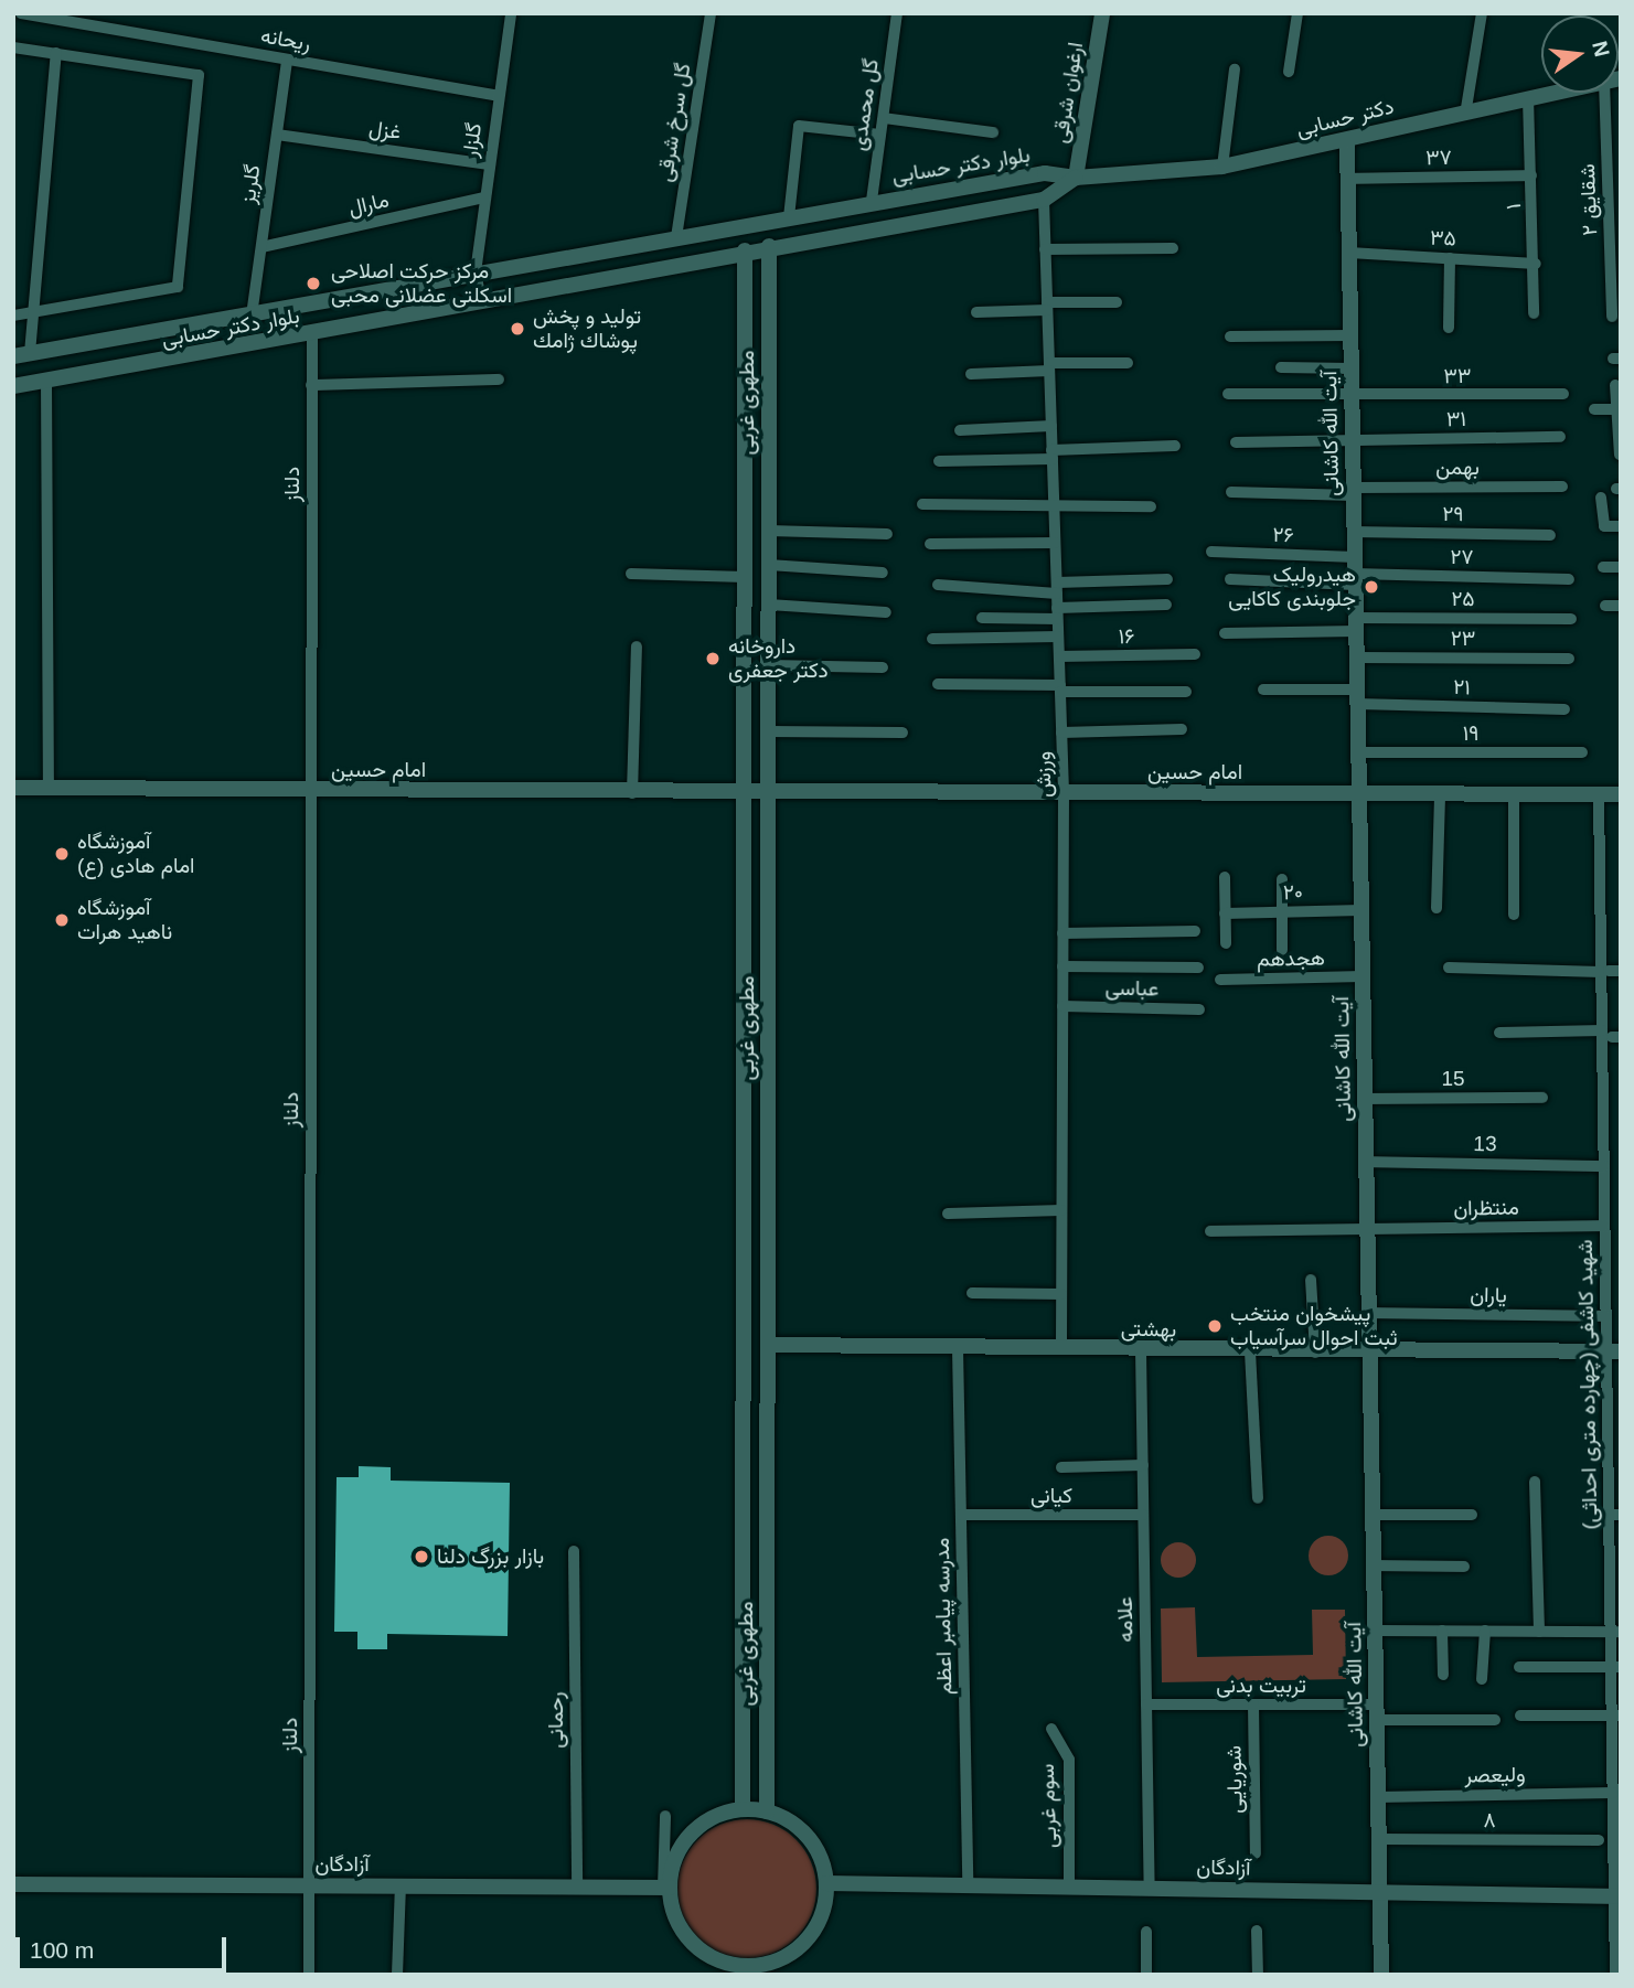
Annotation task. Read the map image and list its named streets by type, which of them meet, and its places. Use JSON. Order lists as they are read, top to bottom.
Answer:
{
  "streets": {
    "main road": [
      "ارغوان شرقی",
      "دکتر حسابی",
      "بلوار دکتر حسابی",
      "مطهری غربی",
      "آیت الله کاشانی",
      "امام حسین",
      "بهشتی",
      "آزادگان"
    ],
    "street": [
      "ریحانه",
      "گل محمدی",
      "گل سرخ شرقی",
      "غزل",
      "گلزار",
      "۳۷",
      "گلریز",
      "شقایق ۲",
      "مارال",
      "۱",
      "۳۵",
      "۳۳",
      "۳۱",
      "بهمن",
      "دلناز",
      "۲۹",
      "۲۶",
      "۲۷",
      "۲۵",
      "۱۶",
      "۲۳",
      "۲۱",
      "۱۹",
      "ورزش",
      "۲۰",
      "هجدهم",
      "عباسی",
      "15",
      "13",
      "منتظران",
      "یاران",
      "شهید کاشفی (چهارده متری احداثی)",
      "کیانی",
      "مدرسه پیامبر اعظم",
      "علامه",
      "تربیت بدنی",
      "رحمانی",
      "ولیعصر",
      "شوریایی",
      "سوم غربی",
      "۸"
    ]
  },
  "crossings": [
    ["ریحانه", "گلزار"],
    ["ریحانه", "گلریز"],
    ["ارغوان شرقی", "دکتر حسابی"],
    ["ارغوان شرقی", "بلوار دکتر حسابی"],
    ["گل محمدی", "بلوار دکتر حسابی"],
    ["دکتر حسابی", "بلوار دکتر حسابی"],
    ["دکتر حسابی", "۱"],
    ["دکتر حسابی", "آیت الله کاشانی"],
    ["گل سرخ شرقی", "بلوار دکتر حسابی"],
    ["غزل", "گلزار"],
    ["غزل", "گلریز"],
    ["گلزار", "بلوار دکتر حسابی"],
    ["گلزار", "مارال"],
    ["۳۷", "۱"],
    ["۳۷", "آیت الله کاشانی"],
    ["بلوار دکتر حسابی", "گلریز"],
    ["بلوار دکتر حسابی", "مطهری غربی"],
    ["بلوار دکتر حسابی", "دلناز"],
    ["بلوار دکتر حسابی", "ورزش"],
    ["گلریز", "مارال"],
    ["۱", "۳۵"],
    ["۳۵", "آیت الله کاشانی"],
    ["۳۳", "آیت الله کاشانی"],
    ["مطهری غربی", "امام حسین"],
    ["مطهری غربی", "بهشتی"],
    ["مطهری غربی", "آزادگان"],
    ["۳۱", "آیت الله کاشانی"],
    ["آیت الله کاشانی", "بهمن"],
    ["آیت الله کاشانی", "۲۹"],
    ["آیت الله کاشانی", "۲۶"],
    ["آیت الله کاشانی", "۲۷"],
    ["آیت الله کاشانی", "۲۵"],
    ["آیت الله کاشانی", "۲۳"],
    ["آیت الله کاشانی", "۲۱"],
    ["آیت الله کاشانی", "۱۹"],
    ["آیت الله کاشانی", "امام حسین"],
    ["آیت الله کاشانی", "۲۰"],
    ["آیت الله کاشانی", "هجدهم"],
    ["آیت الله کاشانی", "15"],
    ["آیت الله کاشانی", "13"],
    ["آیت الله کاشانی", "منتظران"],
    ["آیت الله کاشانی", "یاران"],
    ["آیت الله کاشانی", "بهشتی"],
    ["آیت الله کاشانی", "تربیت بدنی"],
    ["آیت الله کاشانی", "ولیعصر"],
    ["آیت الله کاشانی", "۸"],
    ["آیت الله کاشانی", "آزادگان"],
    ["دلناز", "امام حسین"],
    ["دلناز", "آزادگان"],
    ["۱۶", "ورزش"],
    ["امام حسین", "ورزش"],
    ["امام حسین", "شهید کاشفی (چهارده متری احداثی)"],
    ["ورزش", "عباسی"],
    ["ورزش", "بهشتی"],
    ["13", "شهید کاشفی (چهارده متری احداثی)"],
    ["منتظران", "شهید کاشفی (چهارده متری احداثی)"],
    ["یاران", "شهید کاشفی (چهارده متری احداثی)"],
    ["بهشتی", "شهید کاشفی (چهارده متری احداثی)"],
    ["بهشتی", "مدرسه پیامبر اعظم"],
    ["بهشتی", "علامه"],
    ["شهید کاشفی (چهارده متری احداثی)", "ولیعصر"],
    ["شهید کاشفی (چهارده متری احداثی)", "آزادگان"],
    ["کیانی", "مدرسه پیامبر اعظم"],
    ["کیانی", "علامه"],
    ["مدرسه پیامبر اعظم", "آزادگان"],
    ["علامه", "تربیت بدنی"],
    ["علامه", "آزادگان"],
    ["تربیت بدنی", "شوریایی"],
    ["رحمانی", "آزادگان"],
    ["سوم غربی", "آزادگان"]
  ],
  "places": [
    "مرکز حرکت اصلاحی اسکلتی عضلانی محبی",
    "توليد و پخش پوشاك ژامك",
    "هیدرولیک جلوبندی کاکایی",
    "داروخانه دکتر جعفری",
    "آموزشگاه امام هادی (ع)",
    "آموزشگاه ناهید هرات",
    "پیشخوان منتخب ثبت احوال سرآسیاب",
    "بازار بزرگ دلنا"
  ],
  "scale_bar": "100 m",
  "north": "right"
}
